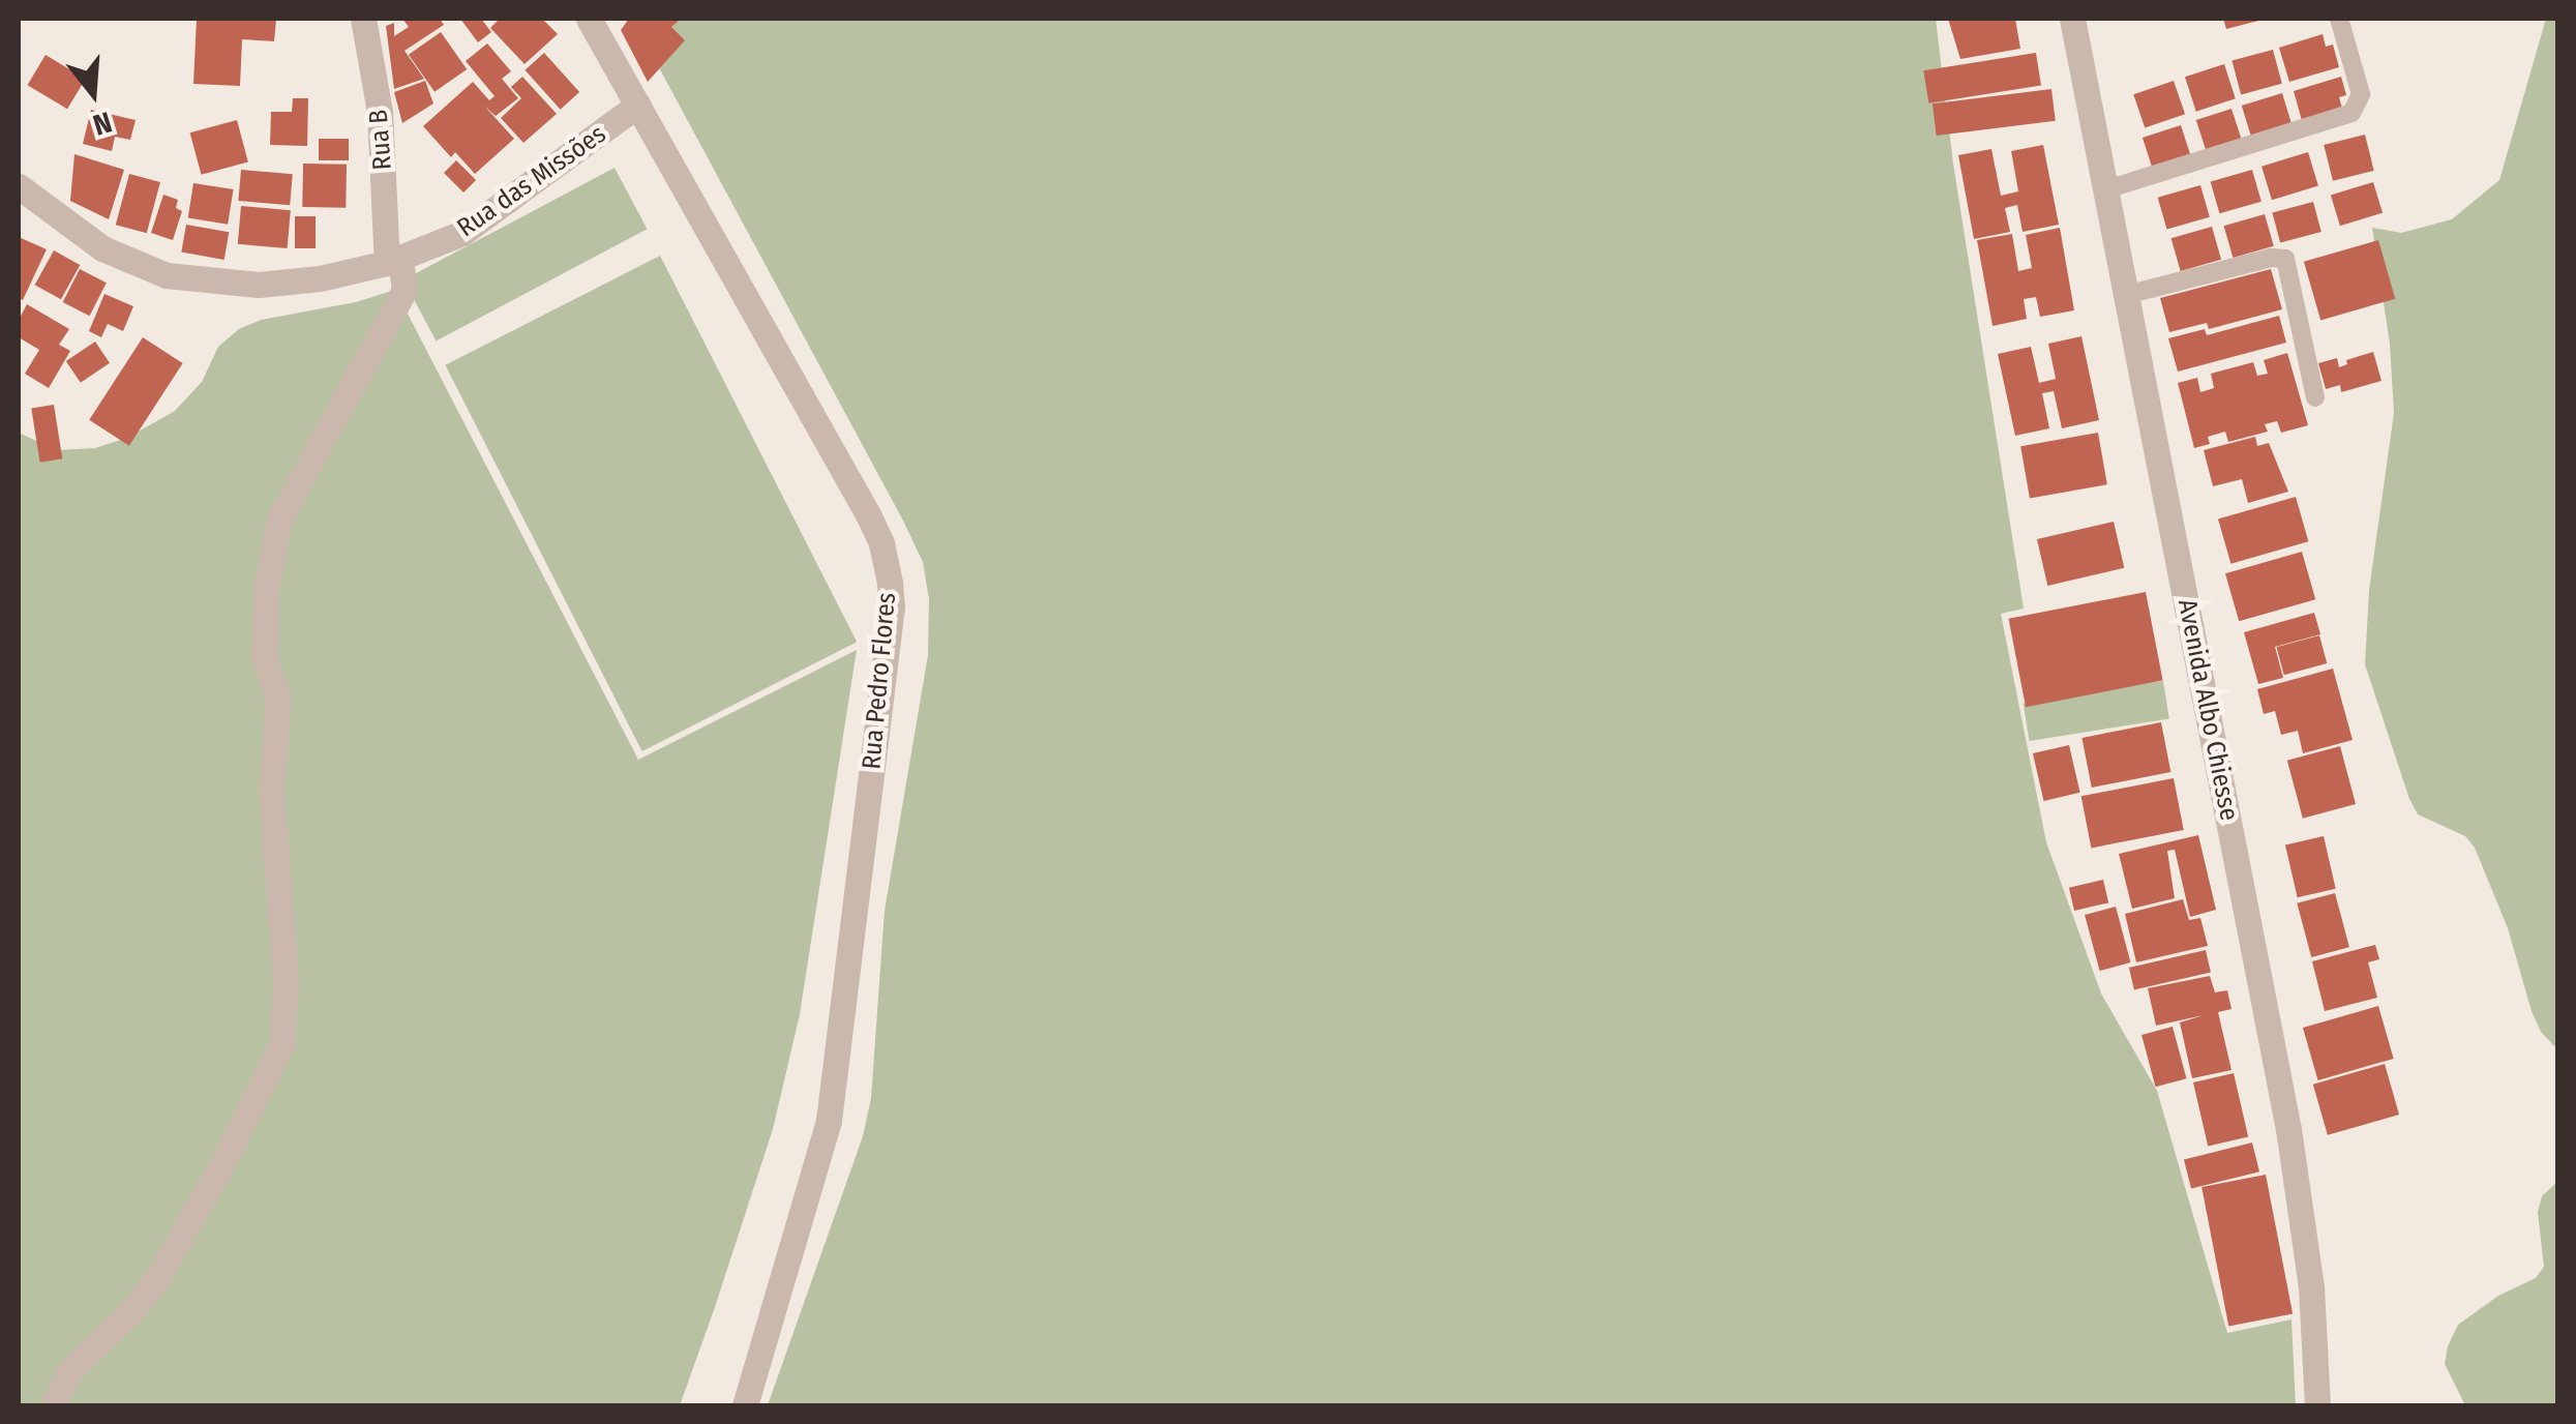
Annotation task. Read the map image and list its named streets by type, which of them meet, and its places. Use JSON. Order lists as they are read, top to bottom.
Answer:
{
  "streets": {
    "street": [
      "Rua B",
      "Rua das Missões",
      "Rua Pedro Flores",
      "Avenida Albo Chiesse"
    ]
  },
  "crossings": [
    ["Rua B", "Rua das Missões"],
    ["Rua das Missões", "Rua Pedro Flores"]
  ],
  "north": "bottom"
}
